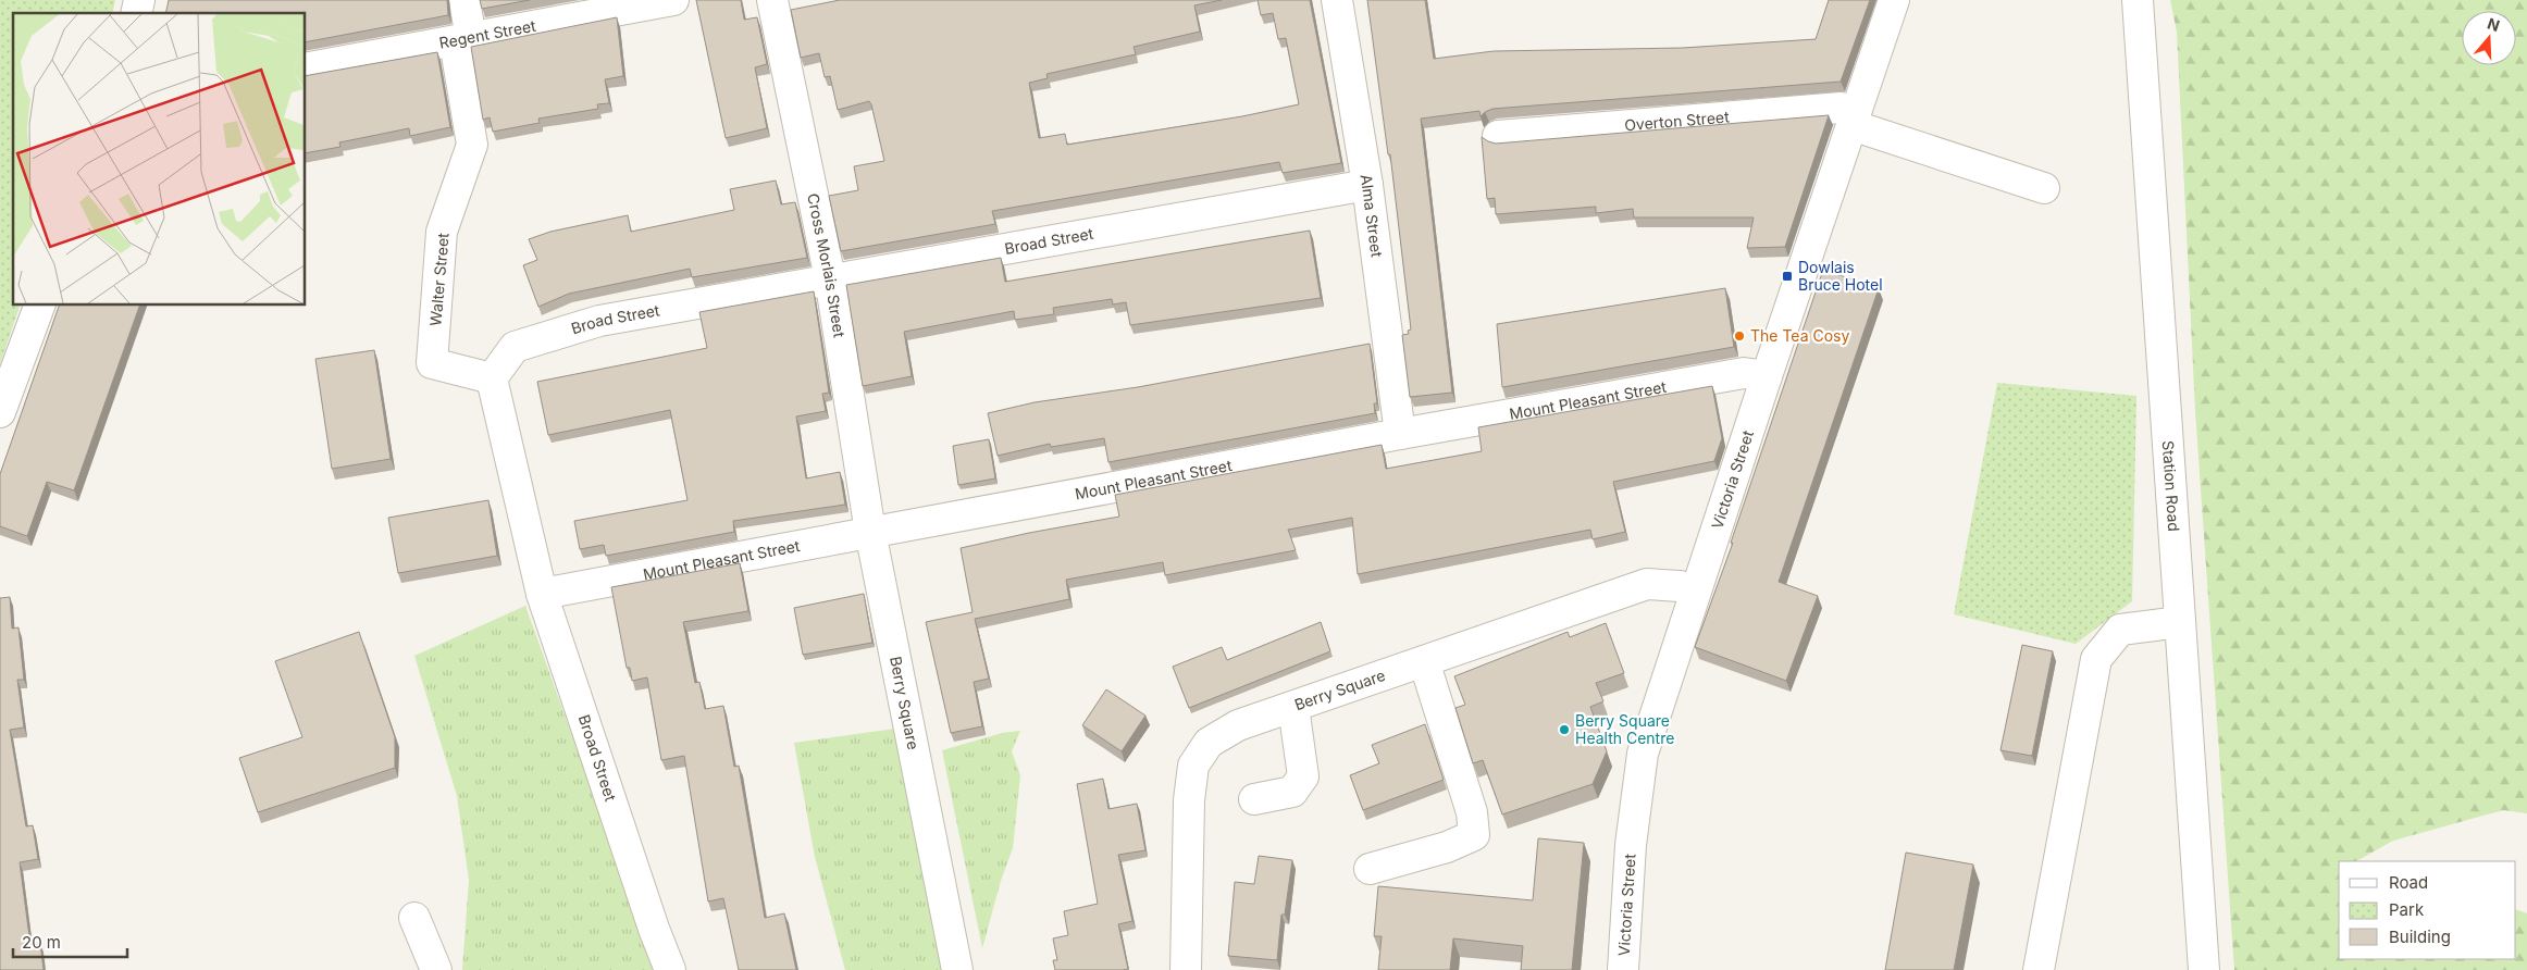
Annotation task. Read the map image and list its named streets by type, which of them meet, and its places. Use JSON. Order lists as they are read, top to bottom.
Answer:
{
  "streets": {
    "street": [
      "Regent Street",
      "Overton Street",
      "Alma Street",
      "Broad Street",
      "Cross Morlais Street",
      "Walter Street",
      "Mount Pleasant Street",
      "Victoria Street",
      "Station Road",
      "Berry Square"
    ]
  },
  "crossings": [
    ["Regent Street", "Walter Street"],
    ["Overton Street", "Victoria Street"],
    ["Alma Street", "Broad Street"],
    ["Alma Street", "Mount Pleasant Street"],
    ["Broad Street", "Cross Morlais Street"],
    ["Broad Street", "Walter Street"],
    ["Broad Street", "Mount Pleasant Street"],
    ["Cross Morlais Street", "Mount Pleasant Street"],
    ["Cross Morlais Street", "Berry Square"],
    ["Mount Pleasant Street", "Victoria Street"],
    ["Mount Pleasant Street", "Berry Square"],
    ["Victoria Street", "Berry Square"]
  ],
  "places": {
    "transit": ["Dowlais Bruce Hotel"],
    "other": ["The Tea Cosy", "Berry Square Health Centre"]
  },
  "legend": ["Road", "Park", "Building"],
  "scale_bar": "20 m",
  "north": "top"
}
